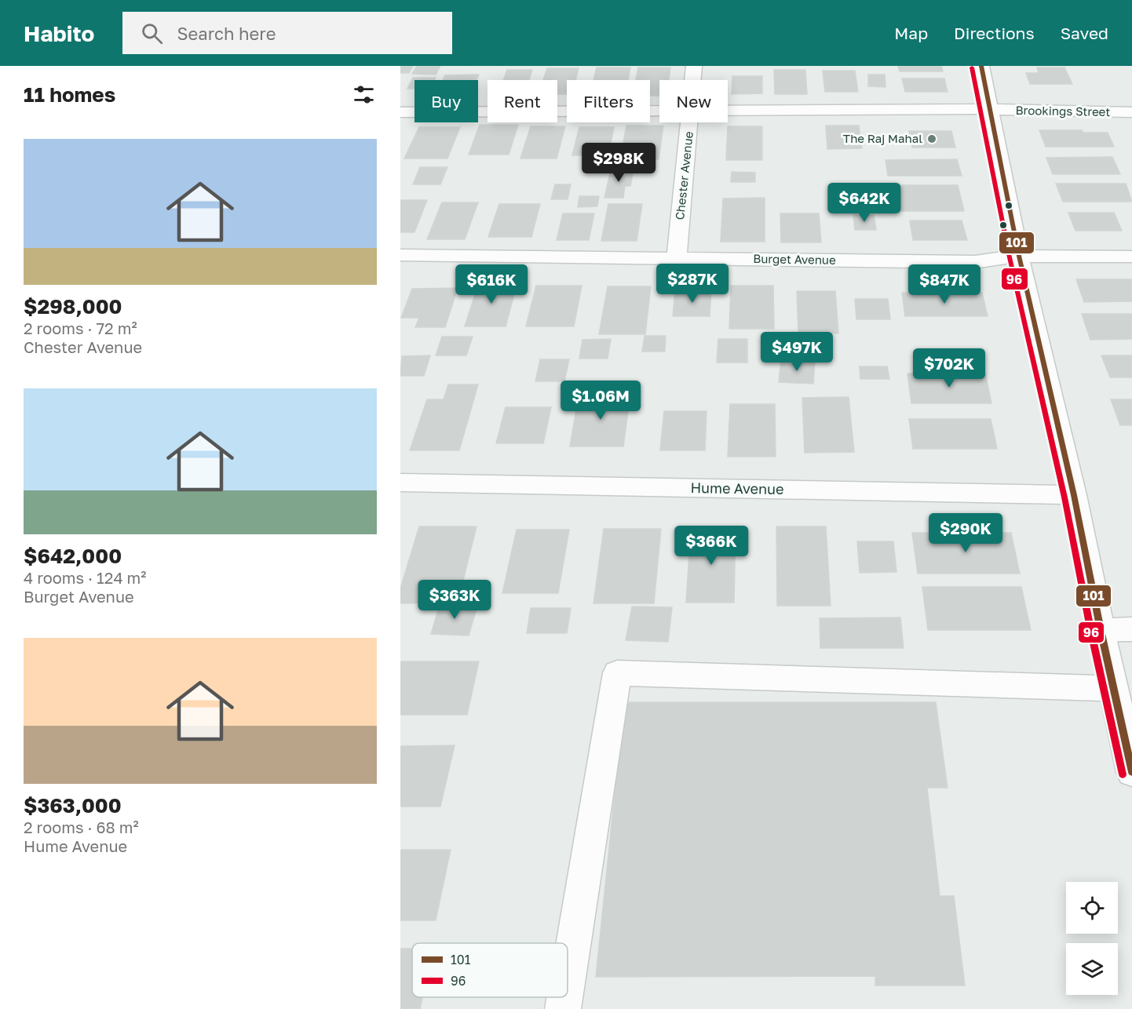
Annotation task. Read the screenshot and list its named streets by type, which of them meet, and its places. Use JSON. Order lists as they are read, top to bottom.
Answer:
{
  "streets": {
    "street": [
      "Brookings Street",
      "Chester Avenue",
      "Burget Avenue",
      "Hume Avenue"
    ]
  },
  "crossings": [
    ["Chester Avenue", "Burget Avenue"]
  ],
  "places": ["The Raj Mahal"],
  "lines": ["transit line 101", "transit line 96"],
  "legend": ["101", "96"],
  "page": {
    "header": "Habito",
    "search": "Search here",
    "nav": ["Map", "Directions", "Saved"],
    "heading": "11 homes",
    "chip": [
      "Buy",
      "Rent",
      "Filters",
      "New"
    ],
    "list": [
      {
        "name": "$298,000",
        "note": "2 rooms · 72 m² · Chester Avenue"
      },
      {
        "name": "$642,000",
        "note": "4 rooms · 124 m² · Burget Avenue"
      },
      {
        "name": "$363,000",
        "note": "2 rooms · 68 m² · Hume Avenue"
      }
    ],
    "price": [
      "$298K",
      "$642K",
      "$287K",
      "$616K",
      "$847K",
      "$497K",
      "$702K",
      "$1.06M",
      "$290K",
      "$366K",
      "$363K"
    ]
  }
}
